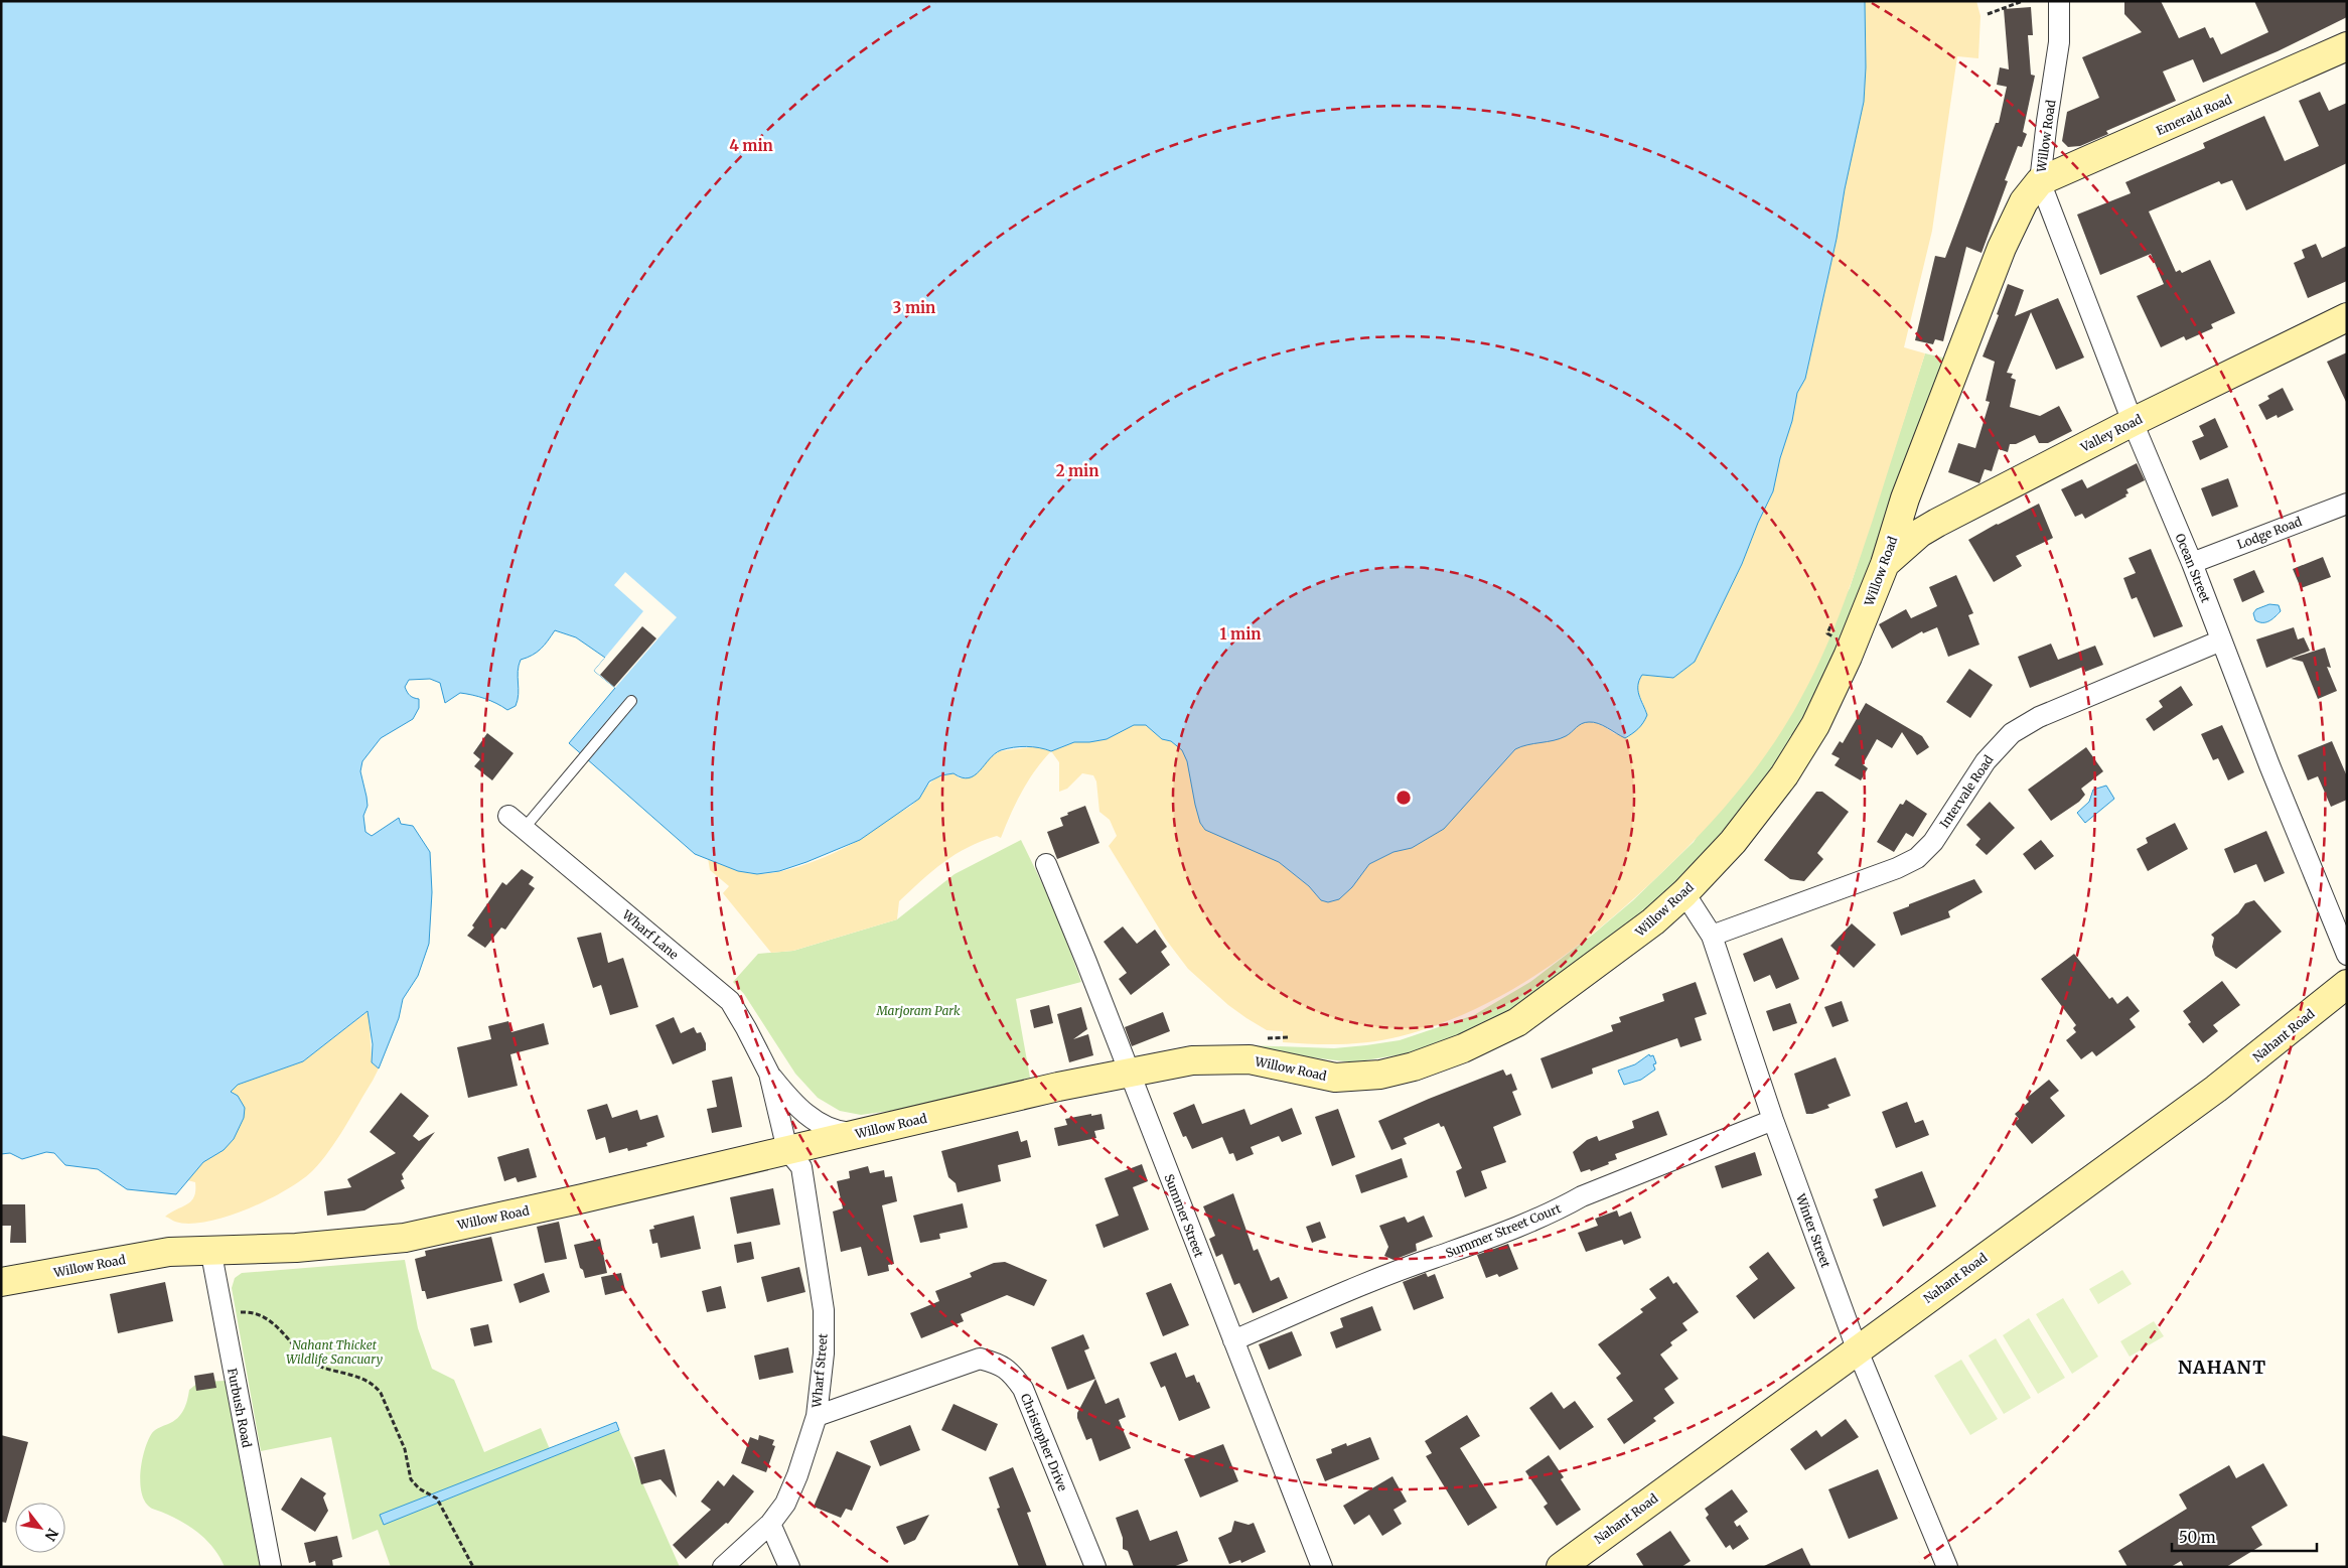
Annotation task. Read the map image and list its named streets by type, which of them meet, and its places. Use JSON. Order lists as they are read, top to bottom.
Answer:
{
  "streets": {
    "main road": [
      "Emerald Road",
      "Willow Road",
      "Valley Road",
      "Nahant Road"
    ],
    "street": [
      "Lodge Road",
      "Ocean Street",
      "Intervale Road",
      "Wharf Lane",
      "Summer Street",
      "Summer Street Court",
      "Winter Street",
      "Wharf Street",
      "Furbush Road",
      "Christopher Drive"
    ]
  },
  "crossings": [
    ["Emerald Road", "Willow Road"],
    ["Emerald Road", "Ocean Street"],
    ["Willow Road", "Valley Road"],
    ["Willow Road", "Ocean Street"],
    ["Willow Road", "Wharf Lane"],
    ["Willow Road", "Summer Street"],
    ["Willow Road", "Winter Street"],
    ["Willow Road", "Wharf Street"],
    ["Willow Road", "Furbush Road"],
    ["Valley Road", "Ocean Street"],
    ["Lodge Road", "Ocean Street"],
    ["Ocean Street", "Intervale Road"],
    ["Intervale Road", "Winter Street"],
    ["Wharf Lane", "Wharf Street"],
    ["Nahant Road", "Winter Street"],
    ["Summer Street", "Summer Street Court"],
    ["Summer Street Court", "Winter Street"],
    ["Wharf Street", "Christopher Drive"]
  ],
  "districts": ["NAHANT"],
  "parks": ["Marjoram Park", "Nahant Thicket Wildlife Sancuary"],
  "scale_bar": "50 m",
  "north": "bottom right",
  "rings": [
    "4 min",
    "3 min",
    "2 min",
    "1 min"
  ]
}
